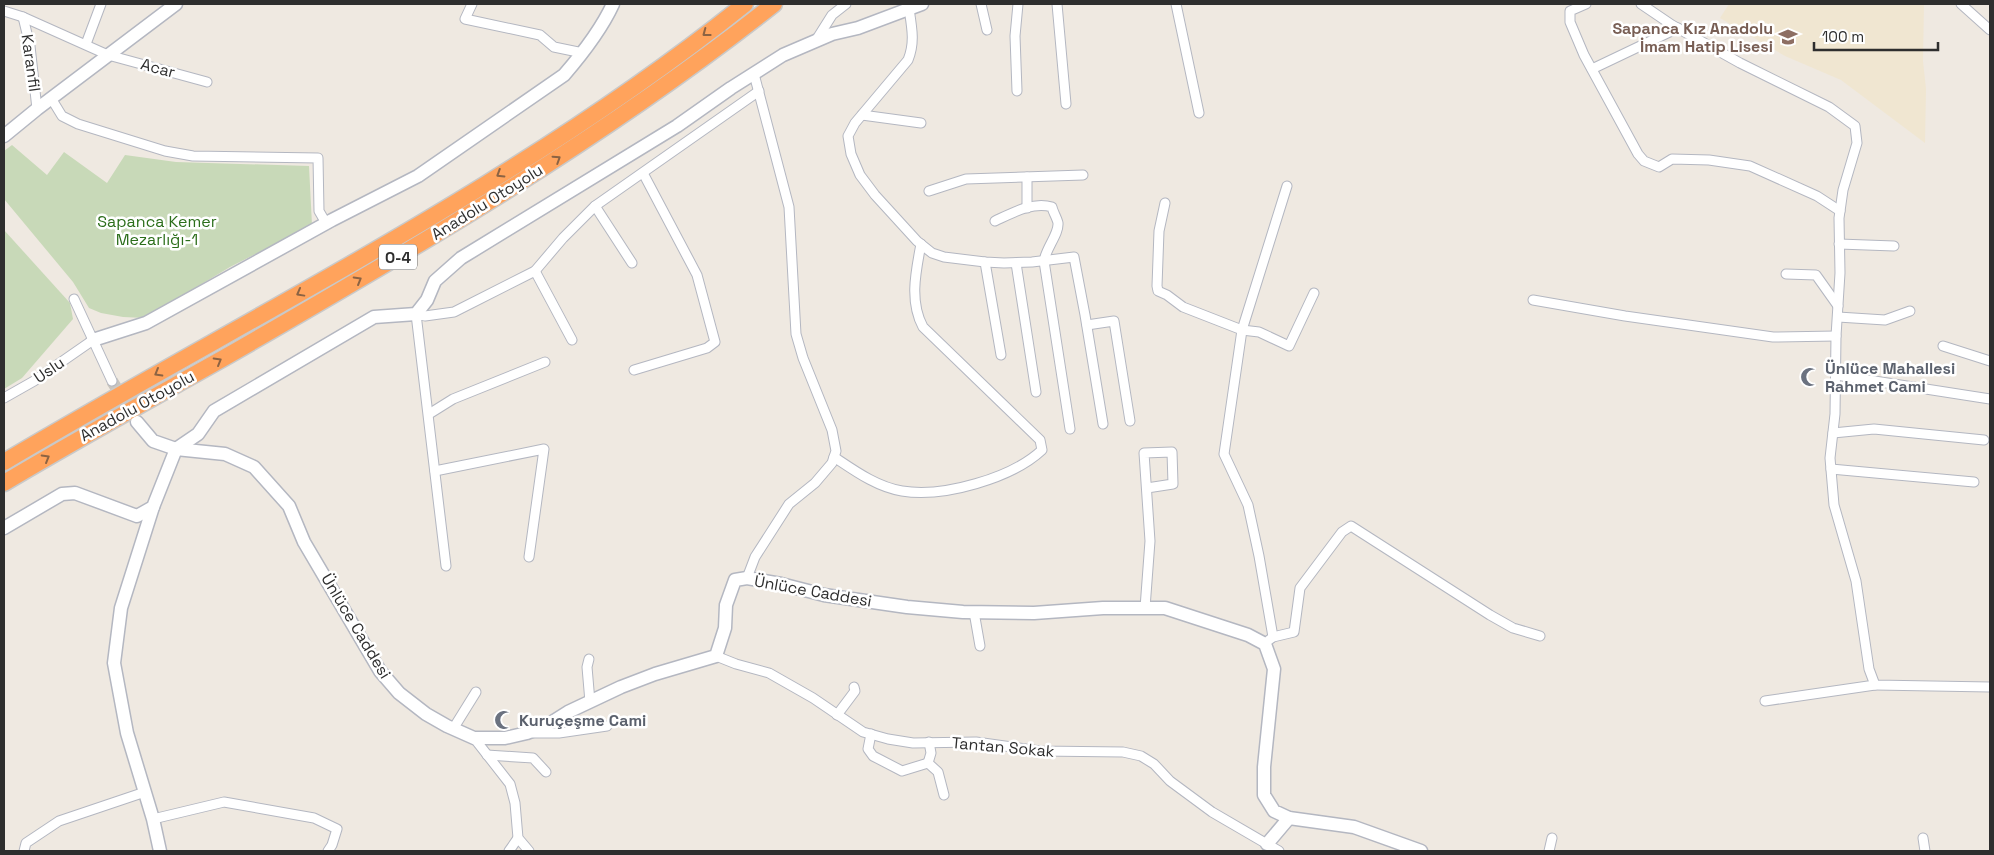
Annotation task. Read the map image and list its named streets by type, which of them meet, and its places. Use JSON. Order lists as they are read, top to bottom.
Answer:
{
  "streets": {
    "highway": ["Anadolu Otoyolu", "O-4"],
    "street": [
      "Karanfil",
      "Acar",
      "Uslu",
      "Ünlüce Caddesi",
      "Tantan Sokak"
    ]
  },
  "crossings": [
    ["Karanfil", "Acar"],
    ["Ünlüce Caddesi", "Tantan Sokak"]
  ],
  "parks": ["Sapanca Kemer Mezarlığı-1"],
  "places": {
    "school or university": ["Sapanca Kız Anadolu İmam Hatip Lisesi"],
    "mosque": ["Ünlüce Mahallesi Rahmet Cami", "Kuruçeşme Cami"]
  },
  "scale_bar": "100 m"
}
